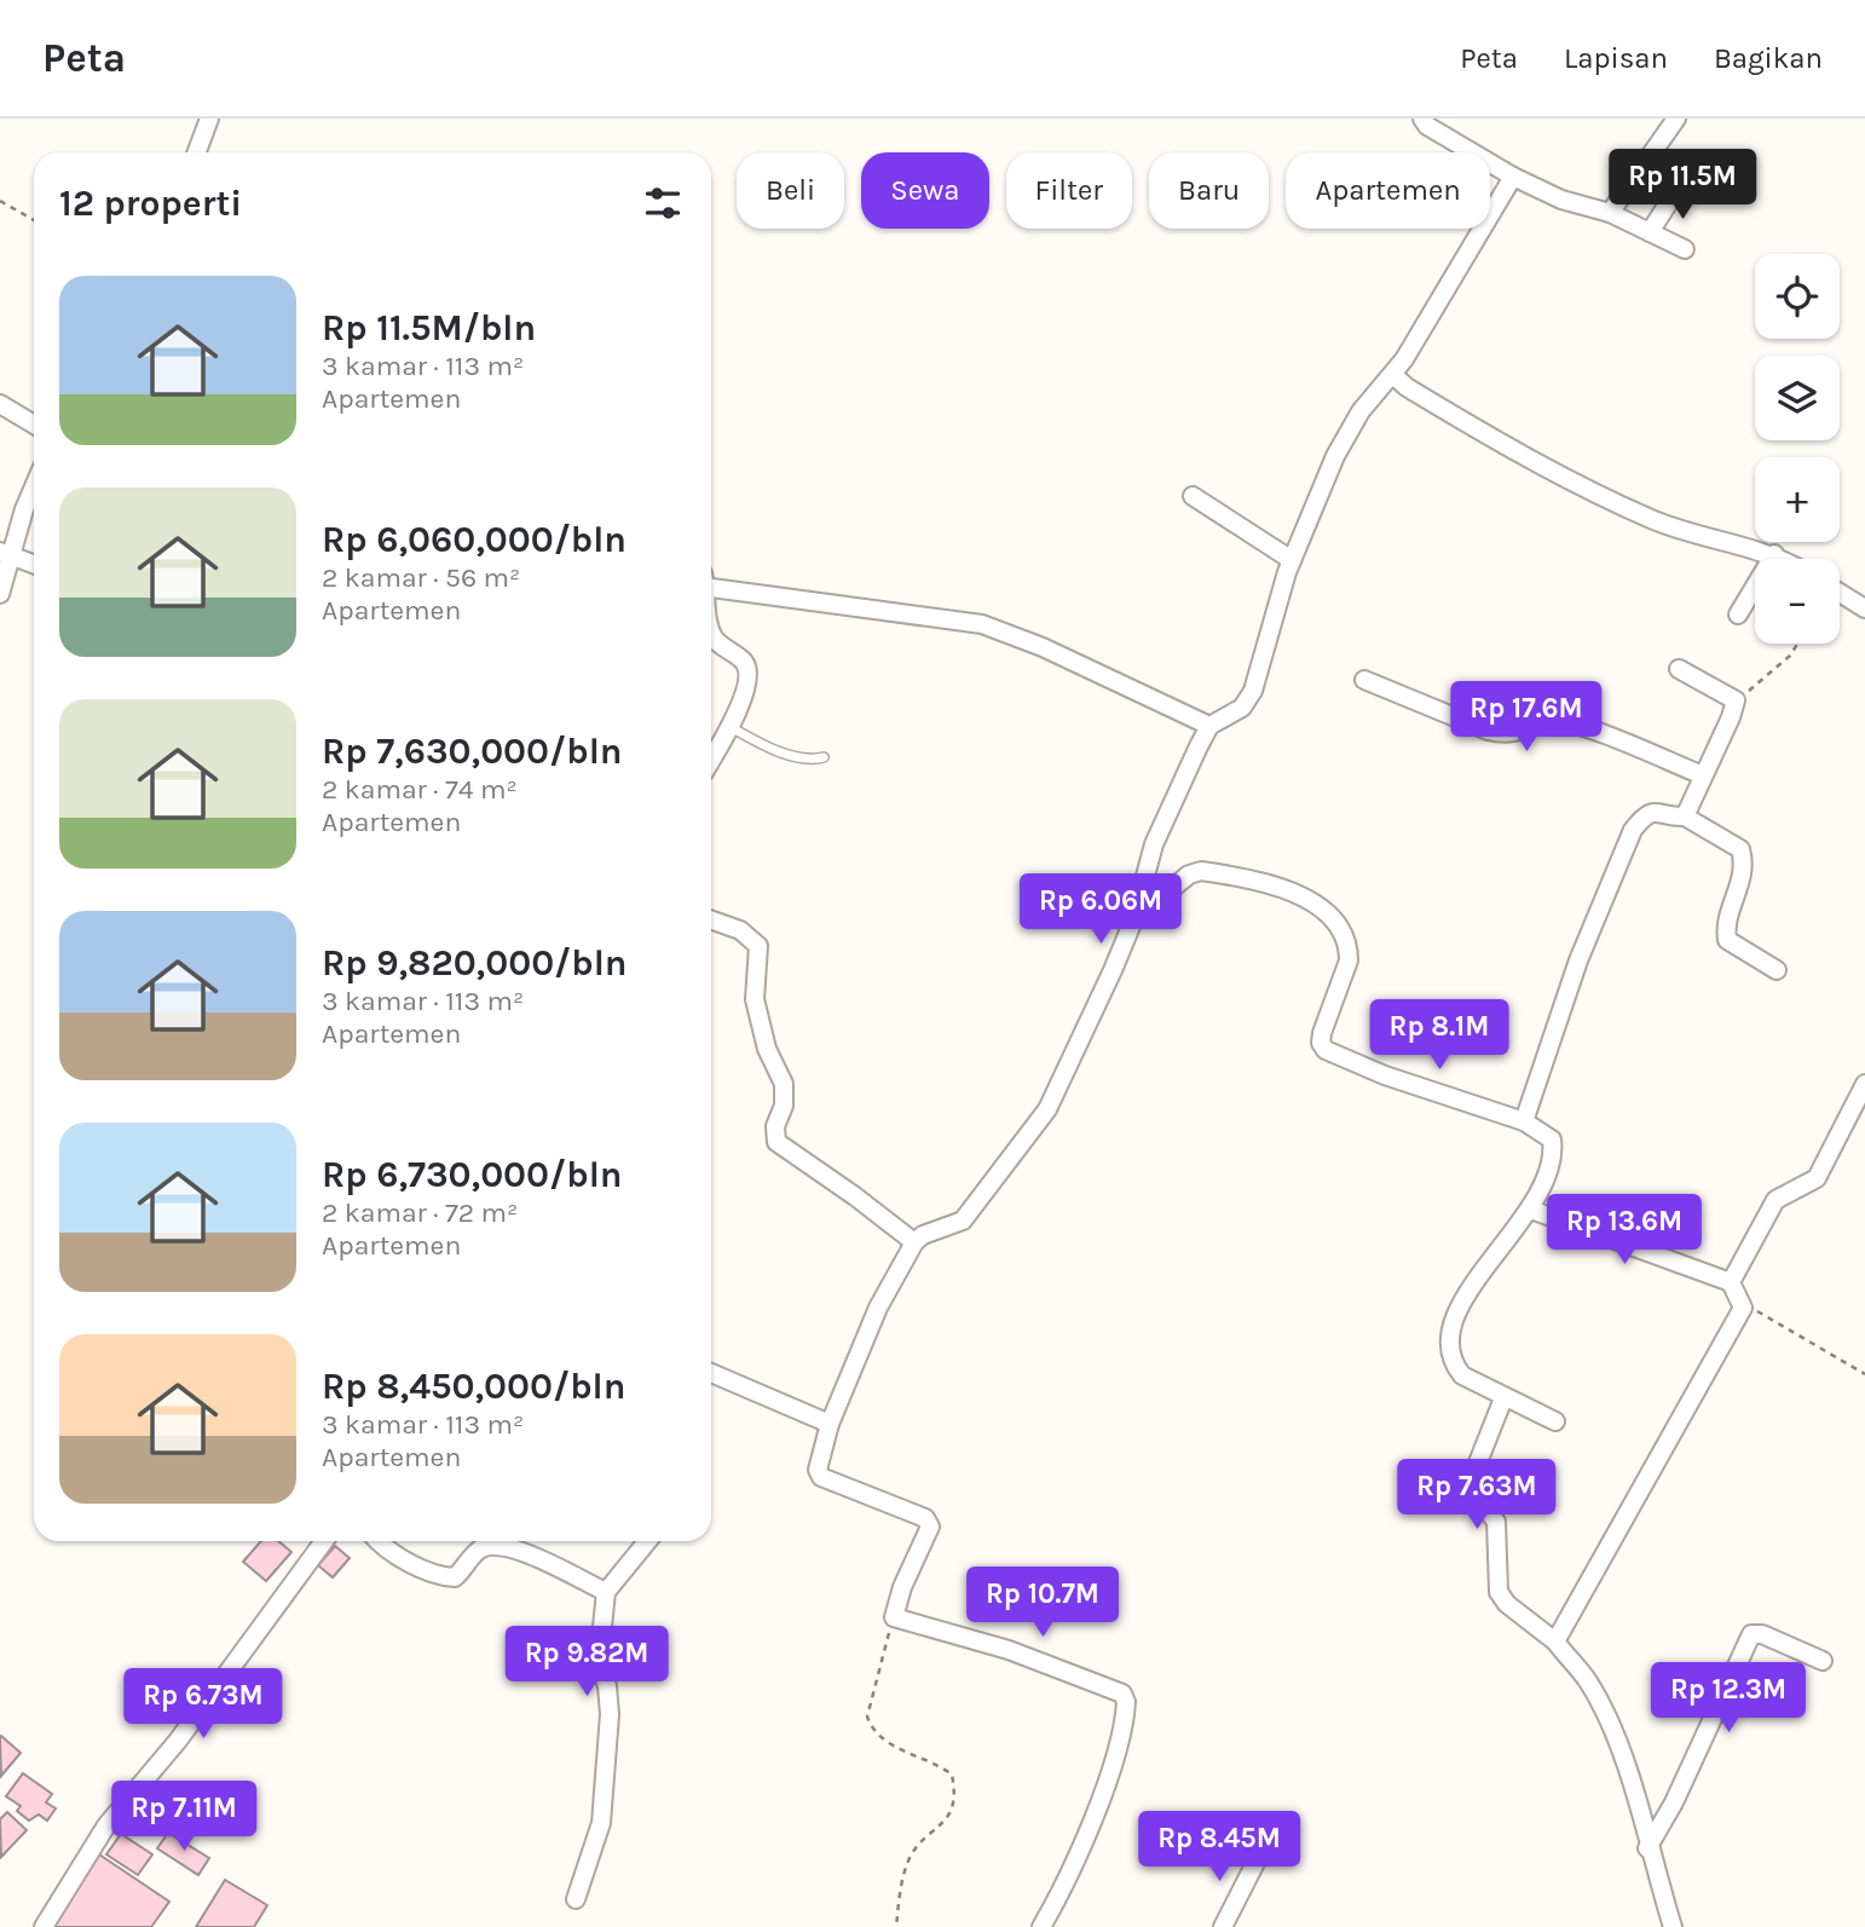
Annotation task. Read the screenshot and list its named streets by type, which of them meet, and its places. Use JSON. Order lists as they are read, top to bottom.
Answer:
{
  "page": {
    "header": "Peta",
    "nav": ["Peta", "Lapisan", "Bagikan"],
    "price": [
      "Rp 11.5M",
      "Rp 17.6M",
      "Rp 6.06M",
      "Rp 8.1M",
      "Rp 13.6M",
      "Rp 7.63M",
      "Rp 10.7M",
      "Rp 9.82M",
      "Rp 12.3M",
      "Rp 6.73M",
      "Rp 7.11M",
      "Rp 8.45M"
    ],
    "chip": [
      "Beli",
      "Sewa",
      "Filter",
      "Baru",
      "Apartemen"
    ],
    "heading": "12 properti",
    "map_buttons": ["+", "−"],
    "list": [
      {
        "name": "Rp 11.5M/bln",
        "note": "3 kamar · 113 m² · Apartemen"
      },
      {
        "name": "Rp 6,060,000/bln",
        "note": "2 kamar · 56 m² · Apartemen"
      },
      {
        "name": "Rp 7,630,000/bln",
        "note": "2 kamar · 74 m² · Apartemen"
      },
      {
        "name": "Rp 9,820,000/bln",
        "note": "3 kamar · 113 m² · Apartemen"
      },
      {
        "name": "Rp 6,730,000/bln",
        "note": "2 kamar · 72 m² · Apartemen"
      },
      {
        "name": "Rp 8,450,000/bln",
        "note": "3 kamar · 113 m² · Apartemen"
      }
    ]
  }
}
